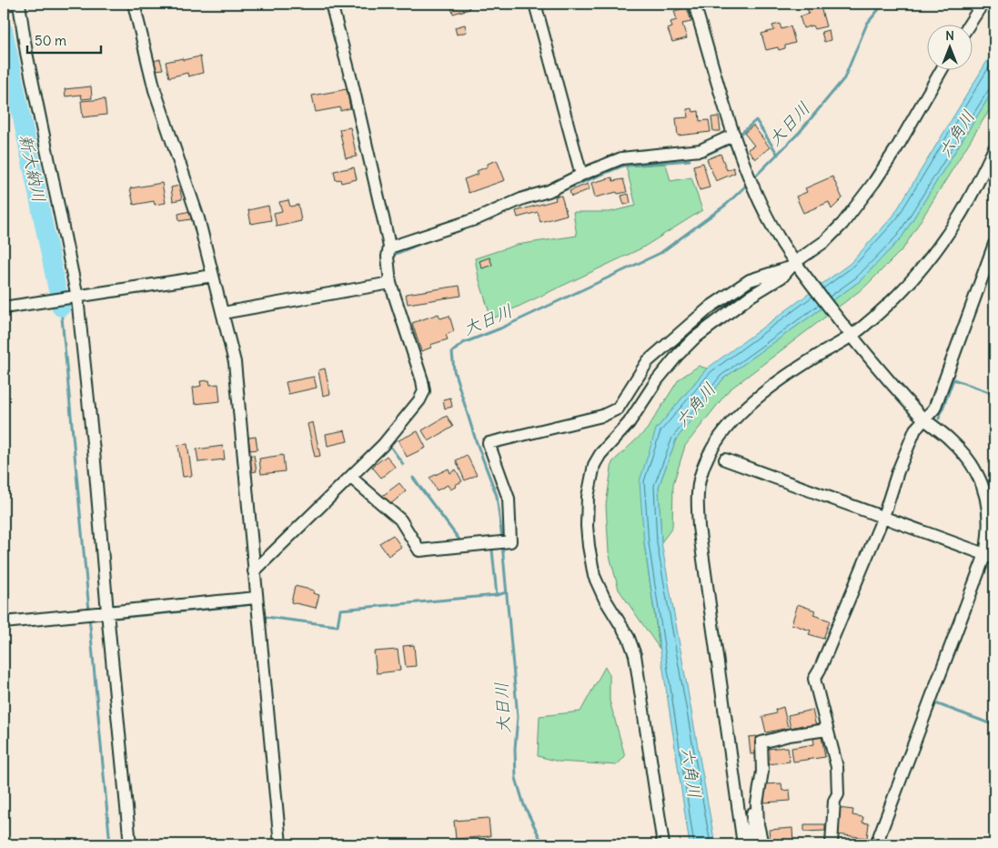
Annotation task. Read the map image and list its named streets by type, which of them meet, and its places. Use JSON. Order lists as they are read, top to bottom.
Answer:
{
  "water": ["大日川", "六角川", "新大納川"],
  "scale_bar": "50 m",
  "north": "top"
}
